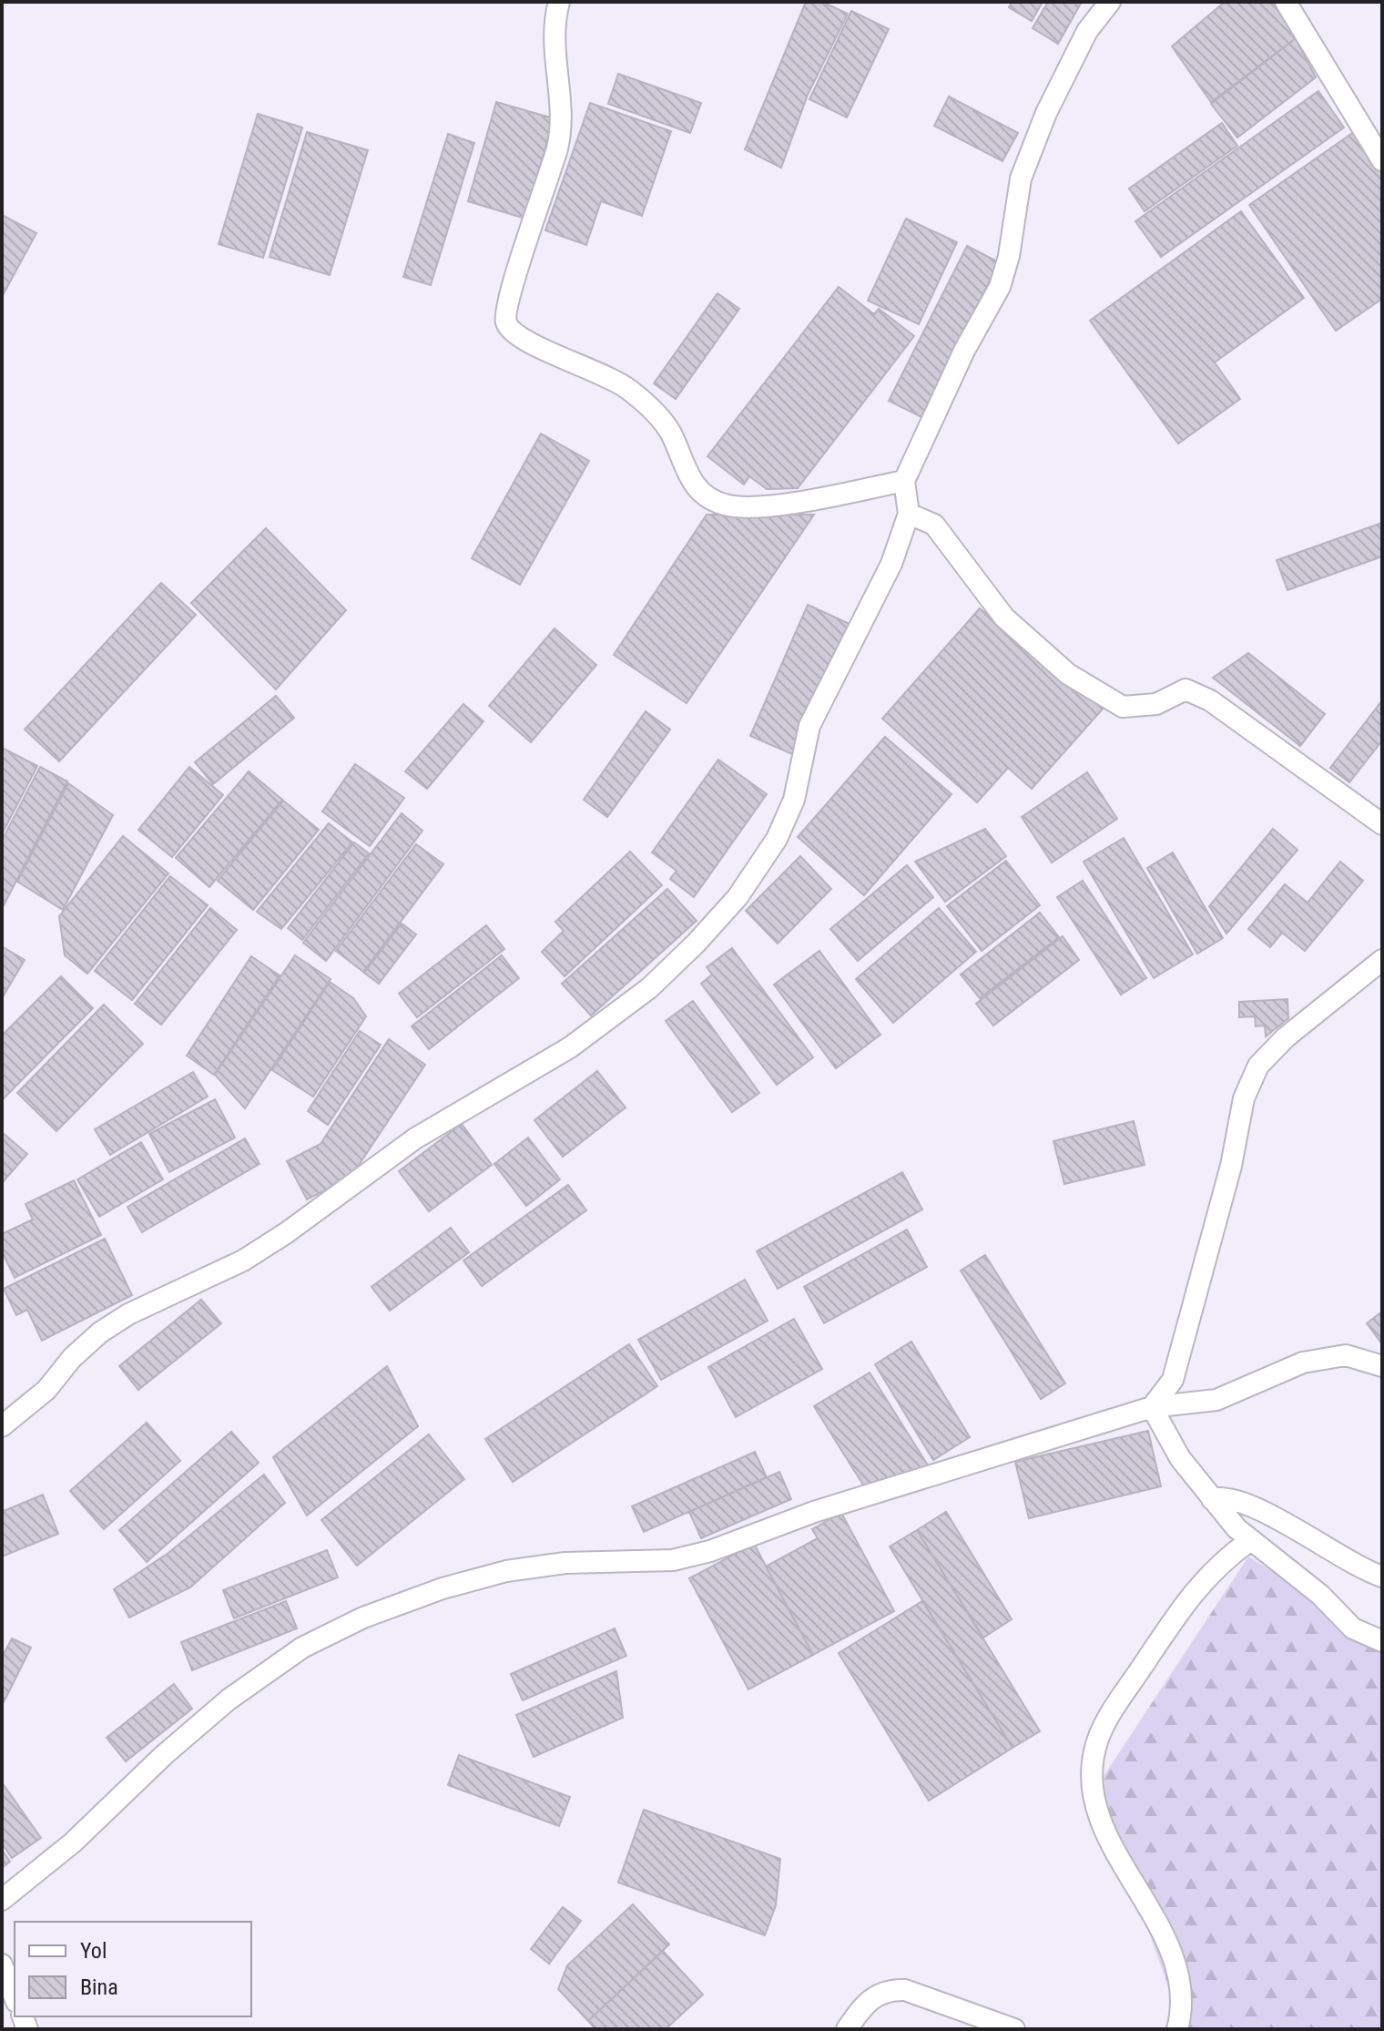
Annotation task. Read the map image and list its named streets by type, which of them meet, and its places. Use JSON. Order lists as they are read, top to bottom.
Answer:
{
  "legend": ["Yol", "Bina"]
}
